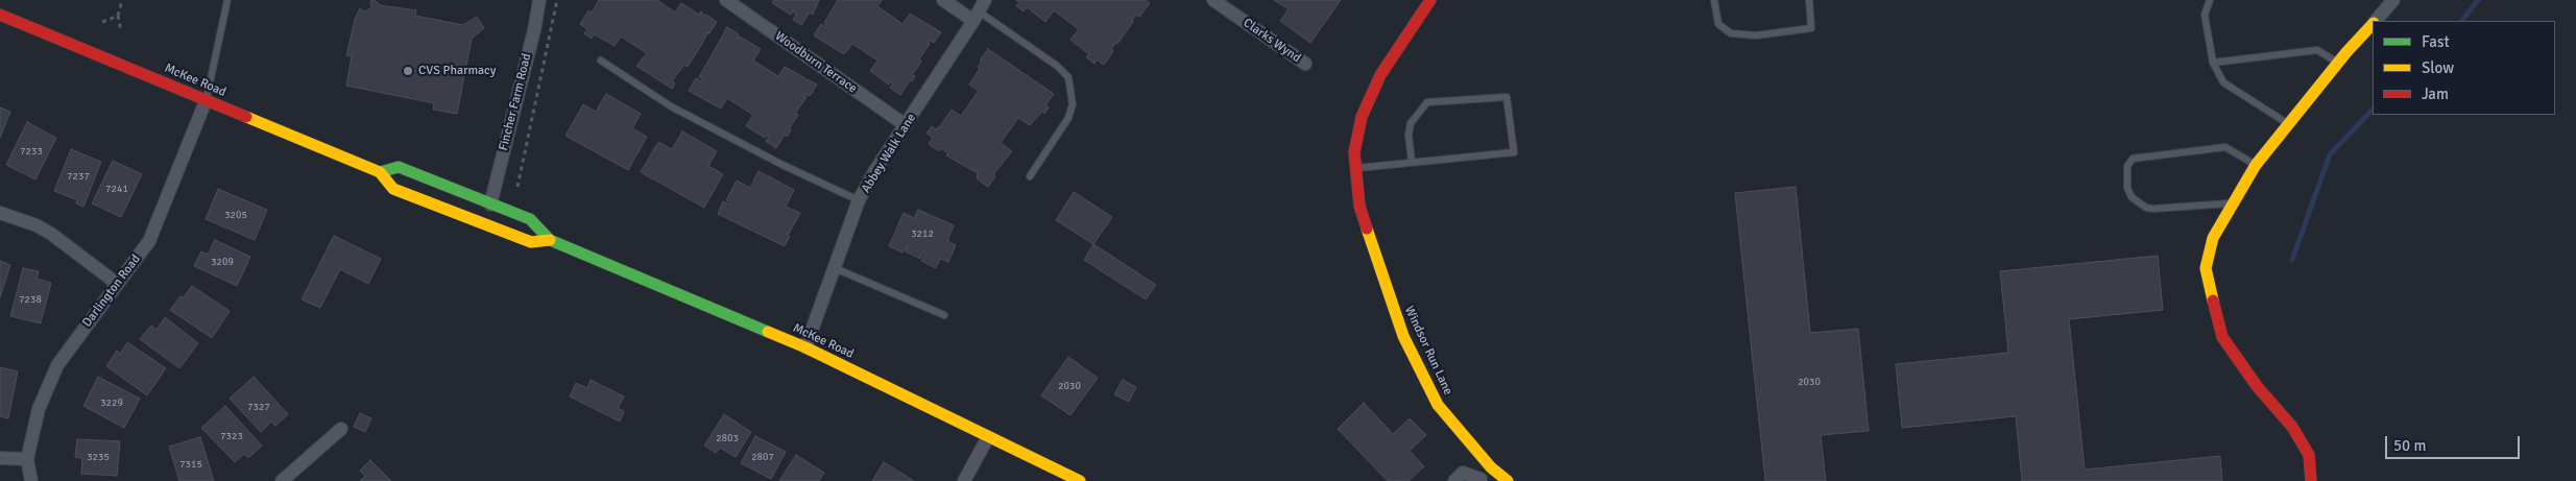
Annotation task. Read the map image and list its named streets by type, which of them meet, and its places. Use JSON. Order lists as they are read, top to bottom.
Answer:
{
  "streets": {
    "street": [
      "Clarks Wynd",
      "Woodburn Terrace",
      "McKee Road",
      "Fincher Farm Road",
      "Abbey Walk Lane",
      "Darlington Road",
      "Windsor Run Lane"
    ]
  },
  "crossings": [
    ["Woodburn Terrace", "Abbey Walk Lane"],
    ["McKee Road", "Fincher Farm Road"],
    ["McKee Road", "Abbey Walk Lane"],
    ["McKee Road", "Darlington Road"]
  ],
  "places": ["CVS Pharmacy"],
  "house_numbers": [
    "7233",
    "7237",
    "7241",
    "3205",
    "3212",
    "3209",
    "7238",
    "2030",
    "2030",
    "3229",
    "7327",
    "7323",
    "2803",
    "3235",
    "2807",
    "7315"
  ],
  "legend": ["Fast", "Slow", "Jam"],
  "scale_bar": "50 m"
}
